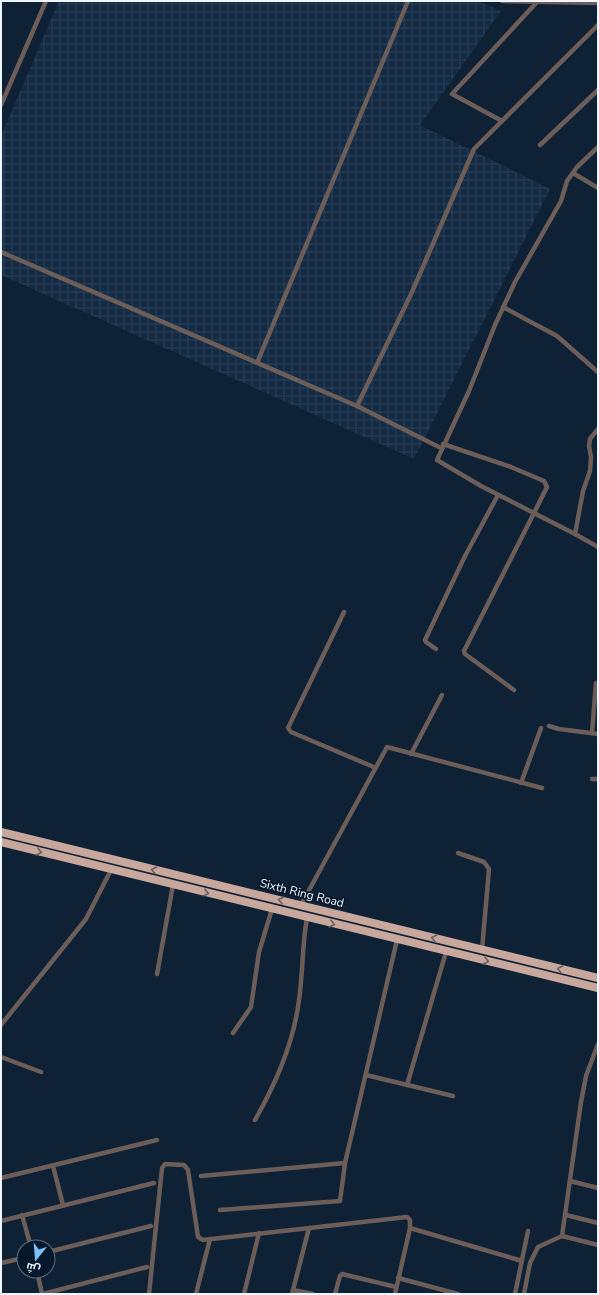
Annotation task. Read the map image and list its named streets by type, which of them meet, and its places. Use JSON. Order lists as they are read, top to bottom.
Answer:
{
  "streets": {
    "highway": ["Sixth Ring Road"]
  },
  "north": "bottom"
}
